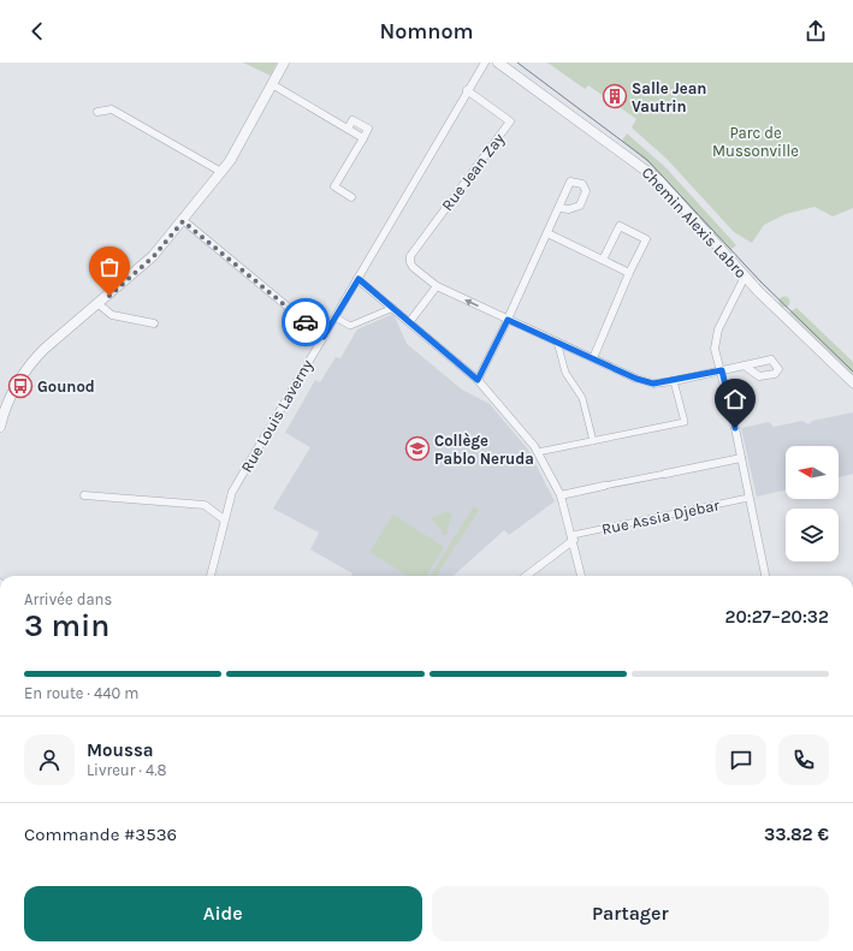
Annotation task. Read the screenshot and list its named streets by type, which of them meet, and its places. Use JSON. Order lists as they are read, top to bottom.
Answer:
{
  "streets": {
    "street": [
      "Rue Jean Zay",
      "Chemin Alexis Labro",
      "Rue Louis Laverny",
      "Rue Assia Djebar"
    ]
  },
  "crossings": [
    ["Rue Jean Zay", "Rue Louis Laverny"]
  ],
  "parks": ["Parc de Mussonville"],
  "places": {
    "building": ["Salle Jean Vautrin"],
    "bus stop": ["Gounod"],
    "school or university": ["Collège Pablo Neruda"]
  },
  "north": "left",
  "page": {
    "header": "Nomnom",
    "heading": ["3 min", "Arrivée dans", "20:27–20:32"],
    "panel": [
      "Moussa",
      "Livreur · 4.8",
      "Commande #3536",
      "33.82 €"
    ],
    "bar": "En route · 440 m",
    "buttons": ["Aide", "Partager"]
  }
}
